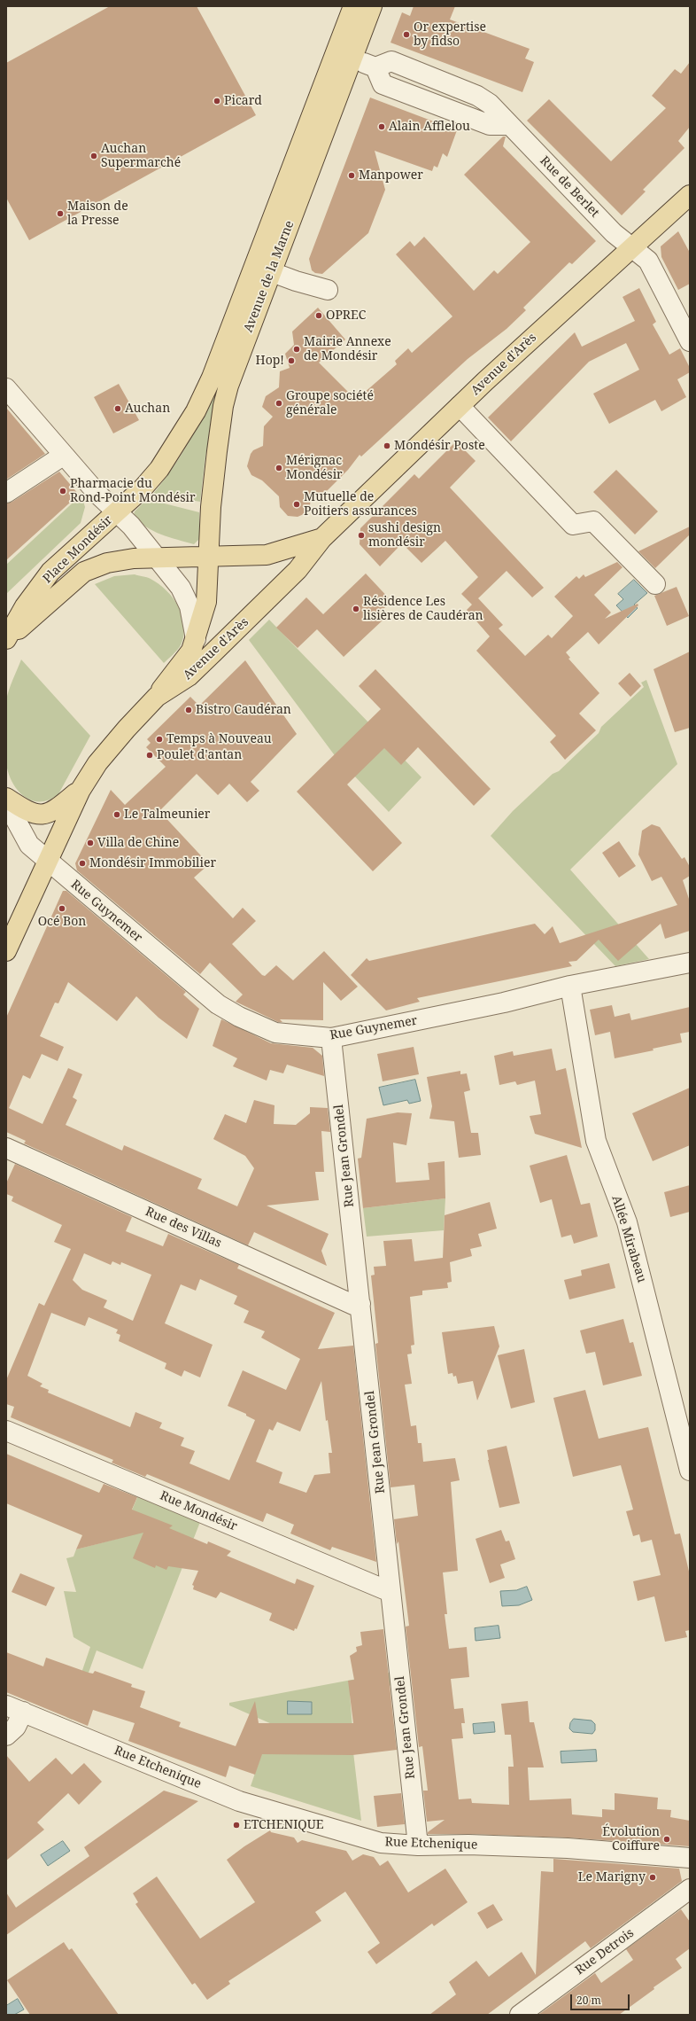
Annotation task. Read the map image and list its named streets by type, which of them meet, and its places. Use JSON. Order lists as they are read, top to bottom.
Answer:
{
  "streets": {
    "main road": ["Avenue de la Marne", "Avenue d'Arès", "Place Mondésir"],
    "street": [
      "Rue de Berlet",
      "Rue Guynemer",
      "Rue Jean Grondel",
      "Rue des Villas",
      "Allée Mirabeau",
      "Rue Mondésir",
      "Rue Etchenique",
      "Rue Detrois"
    ]
  },
  "crossings": [
    ["Rue de Berlet", "Avenue d'Arès"],
    ["Avenue de la Marne", "Avenue d'Arès"],
    ["Avenue de la Marne", "Place Mondésir"],
    ["Avenue d'Arès", "Place Mondésir"],
    ["Rue Guynemer", "Rue Jean Grondel"],
    ["Rue Guynemer", "Allée Mirabeau"],
    ["Rue Jean Grondel", "Rue des Villas"],
    ["Rue Jean Grondel", "Rue Mondésir"],
    ["Rue Jean Grondel", "Rue Etchenique"]
  ],
  "places": [
    "Or expertise by fidso",
    "Picard",
    "Alain Afflelou",
    "Auchan Supermarché",
    "Manpower",
    "Maison de la Presse",
    "OPREC",
    "Mairie Annexe de Mondésir",
    "Hop!",
    "Groupe société générale",
    "Auchan",
    "Mondésir Poste",
    "Mérignac Mondésir",
    "Pharmacie du Rond-Point Mondésir",
    "Mutuelle de Poitiers assurances",
    "sushi design mondésir",
    "Résidence Les lisières de Caudéran",
    "Bistro Caudéran",
    "Temps à Nouveau",
    "Poulet d'antan",
    "Le Talmeunier",
    "Villa de Chine",
    "Mondésir Immobilier",
    "Océ Bon",
    "ETCHENIQUE",
    "Évolution Coiffure",
    "Le Marigny"
  ],
  "scale_bar": "20 m"
}
